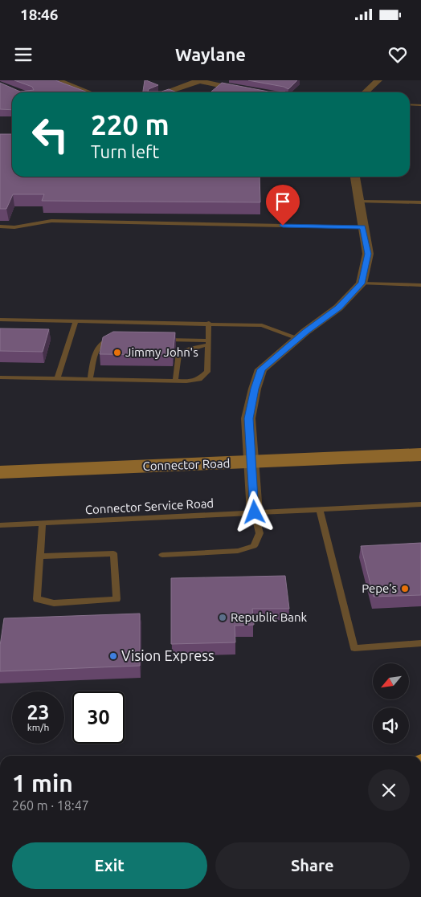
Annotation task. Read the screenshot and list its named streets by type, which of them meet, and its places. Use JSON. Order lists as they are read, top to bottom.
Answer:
{
  "streets": {
    "main road": ["Connector Road"],
    "lane": ["Connector Service Road"]
  },
  "places": [
    "Jimmy John's",
    "Pepe’s",
    "Republic Bank",
    "Vision Express"
  ],
  "north": "bottom left",
  "page": {
    "status": "18:46",
    "header": "Waylane",
    "turn": ["220 m", "Turn left"],
    "speed": "23 km/h",
    "limit": "30",
    "heading": ["1 min", "260 m · 18:47"],
    "buttons": ["Exit", "Share"]
  }
}
